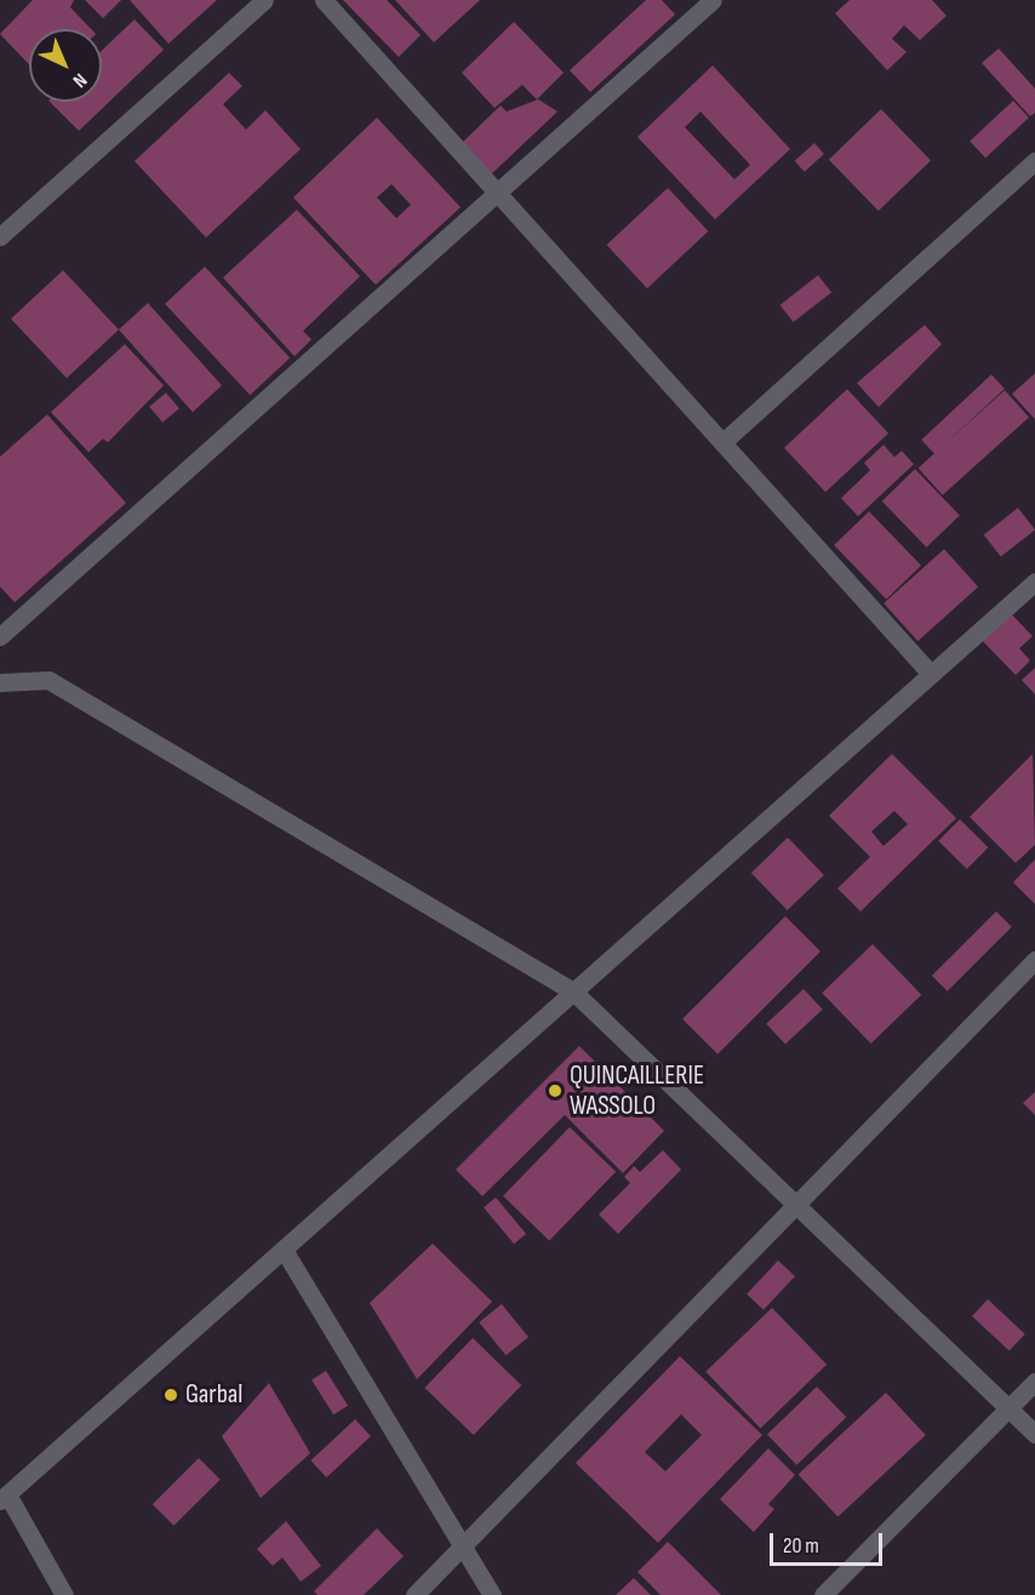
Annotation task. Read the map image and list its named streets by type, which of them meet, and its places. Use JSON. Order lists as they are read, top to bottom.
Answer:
{
  "places": ["QUINCAILLERIE WASSOLO", "Garbal"],
  "scale_bar": "20 m",
  "north": "bottom right"
}
